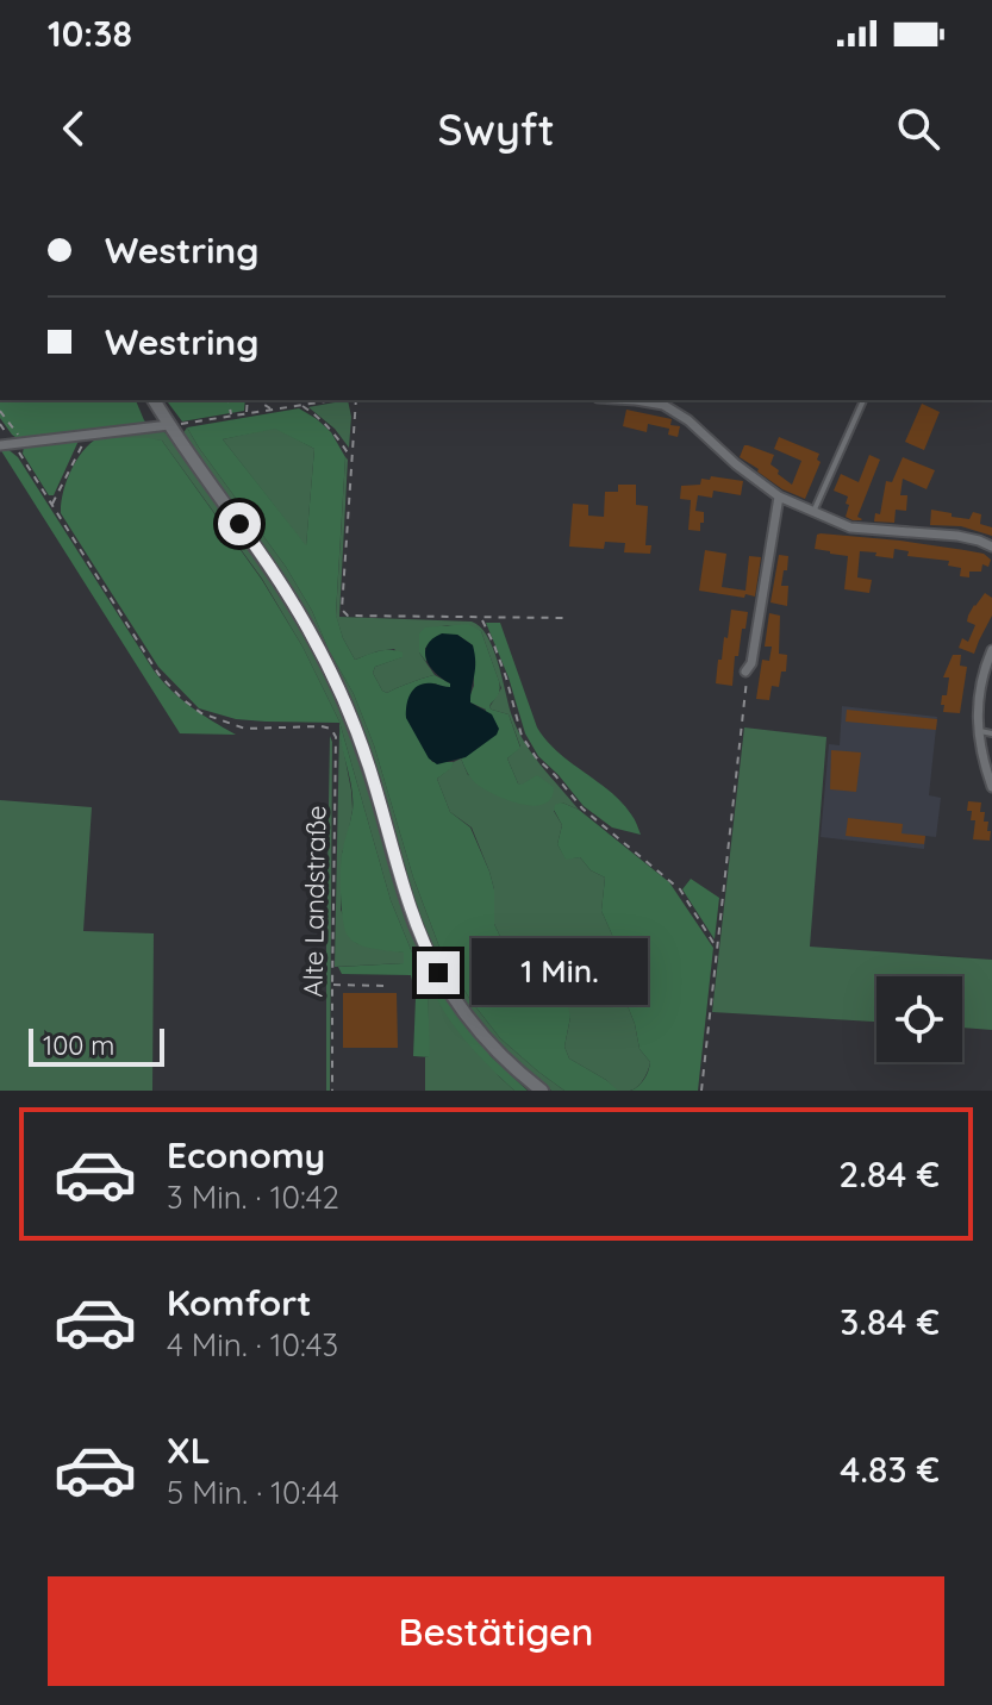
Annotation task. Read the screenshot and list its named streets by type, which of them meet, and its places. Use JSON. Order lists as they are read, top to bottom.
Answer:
{
  "streets": {
    "path": ["Alte Landstraße"]
  },
  "scale_bar": "100 m",
  "page": {
    "status": "10:38",
    "header": "Swyft",
    "banner": ["Westring", "Westring"],
    "bubble": "1 Min.",
    "scale": "100 m",
    "list": [
      {
        "name": "Economy",
        "note": "3 Min. · 10:42",
        "value": "2.84 €"
      },
      {
        "name": "Komfort",
        "note": "4 Min. · 10:43",
        "value": "3.84 €"
      },
      {
        "name": "XL",
        "note": "5 Min. · 10:44",
        "value": "4.83 €"
      }
    ],
    "buttons": "Bestätigen"
  }
}
